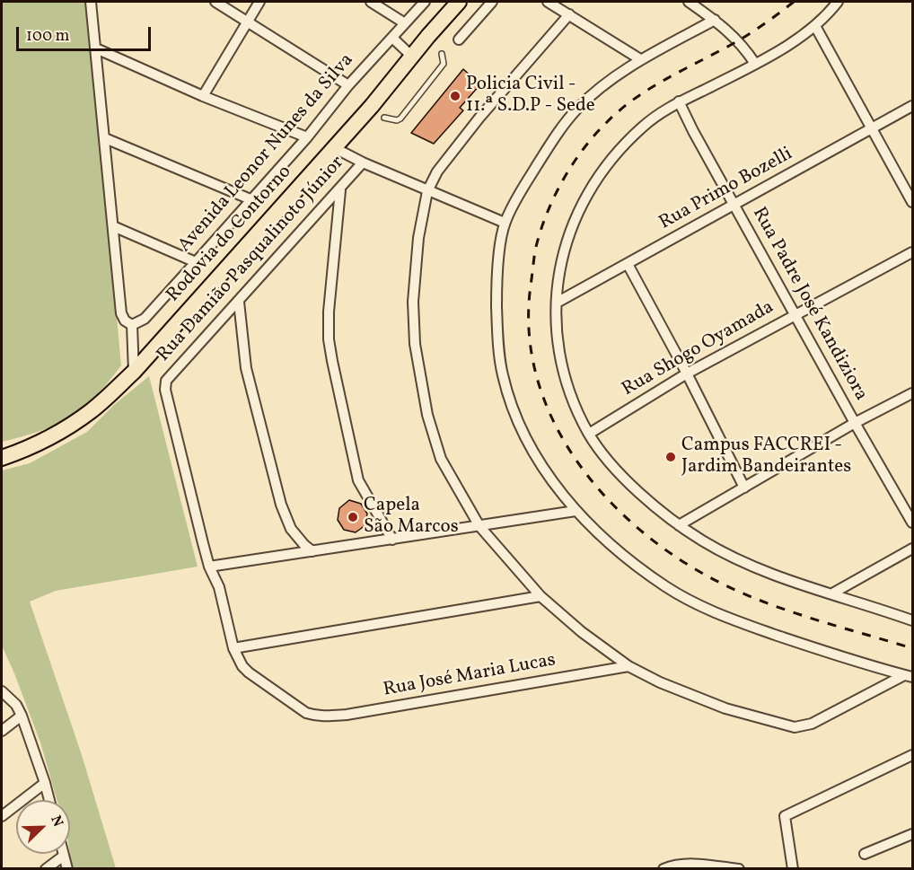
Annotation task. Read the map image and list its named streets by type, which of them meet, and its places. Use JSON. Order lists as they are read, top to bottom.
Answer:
{
  "streets": {
    "main road": ["Rodovia do Contorno"],
    "street": [
      "Avenida Leonor Nunes da Silva",
      "Rua Primo Bozelli",
      "Rua Damião Pasqualinoto Júnior",
      "Rua Padre José Kandiziora",
      "Rua Shogo Oyamada",
      "Rua José Maria Lucas"
    ]
  },
  "crossings": [
    ["Rua Primo Bozelli", "Rua Padre José Kandiziora"],
    ["Rua Damião Pasqualinoto Júnior", "Rua José Maria Lucas"],
    ["Rua Padre José Kandiziora", "Rua Shogo Oyamada"]
  ],
  "places": ["Policia Civil - 11.ª S.D.P - Sede", "Campus FACCREI - Jardim Bandeirantes", "Capela São Marcos"],
  "scale_bar": "100 m",
  "north": "top right"
}
